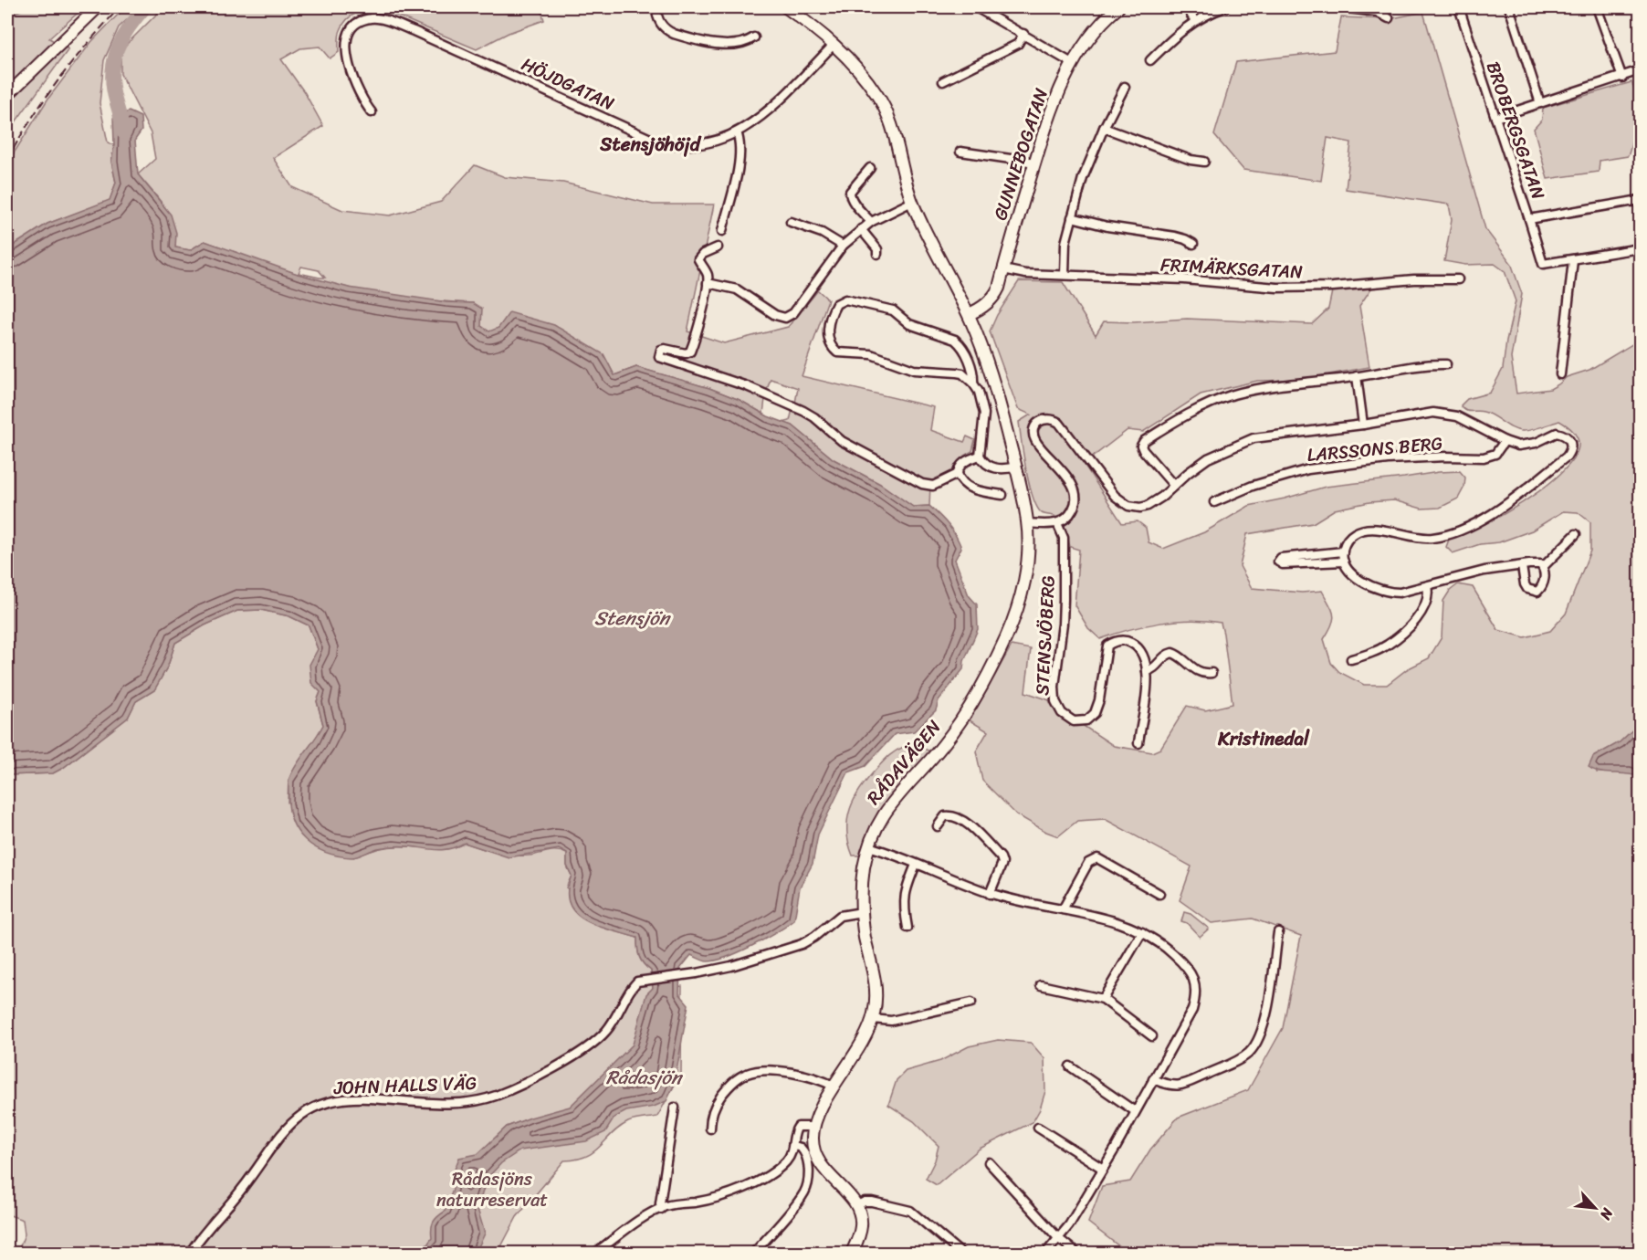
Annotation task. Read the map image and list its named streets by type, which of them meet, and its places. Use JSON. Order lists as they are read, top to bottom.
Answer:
{
  "streets": {
    "street": [
      "HÖJDGATAN",
      "BROBERGSGATAN",
      "GUNNEBOGATAN",
      "FRIMÄRKSGATAN",
      "LARSSONS BERG",
      "STENSJÖBERG",
      "RÅDAVÄGEN",
      "JOHN HALLS VÄG"
    ]
  },
  "crossings": [
    ["HÖJDGATAN", "RÅDAVÄGEN"],
    ["GUNNEBOGATAN", "FRIMÄRKSGATAN"],
    ["GUNNEBOGATAN", "RÅDAVÄGEN"],
    ["LARSSONS BERG", "STENSJÖBERG"],
    ["RÅDAVÄGEN", "JOHN HALLS VÄG"]
  ],
  "districts": ["Stensjöhöjd", "Kristinedal"],
  "water": ["Stensjön", "Rådasjön"],
  "parks": ["Rådasjöns naturreservat"],
  "north": "bottom right"
}
